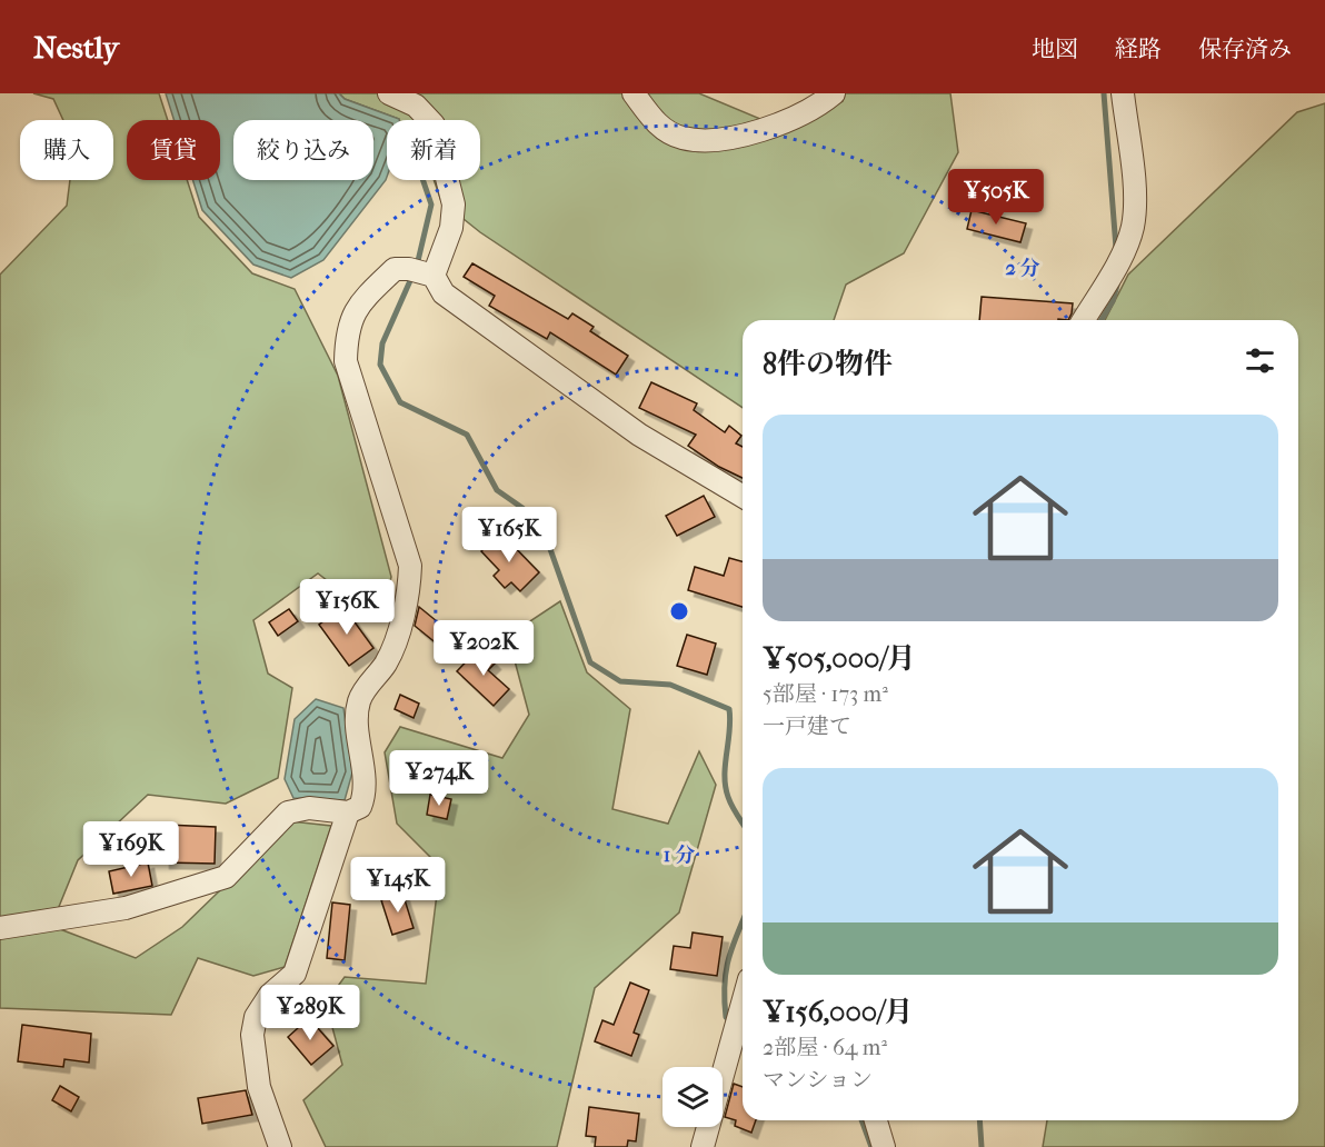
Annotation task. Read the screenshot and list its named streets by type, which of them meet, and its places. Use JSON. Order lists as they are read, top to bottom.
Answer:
{
  "page": {
    "header": "Nestly",
    "nav": ["地図", "経路", "保存済み"],
    "chip": [
      "購入",
      "賃貸",
      "絞り込み",
      "新着"
    ],
    "price": [
      "¥505K",
      "¥165K",
      "¥156K",
      "¥202K",
      "¥274K",
      "¥169K",
      "¥145K",
      "¥289K"
    ],
    "heading": "8件の物件",
    "list": [
      {
        "name": "¥505,000/月",
        "note": "5部屋 · 173 m² · 一戸建て"
      },
      {
        "name": "¥156,000/月",
        "note": "2部屋 · 64 m² · マンション"
      }
    ]
  },
  "rings": ["2 分", "1 分"]
}
